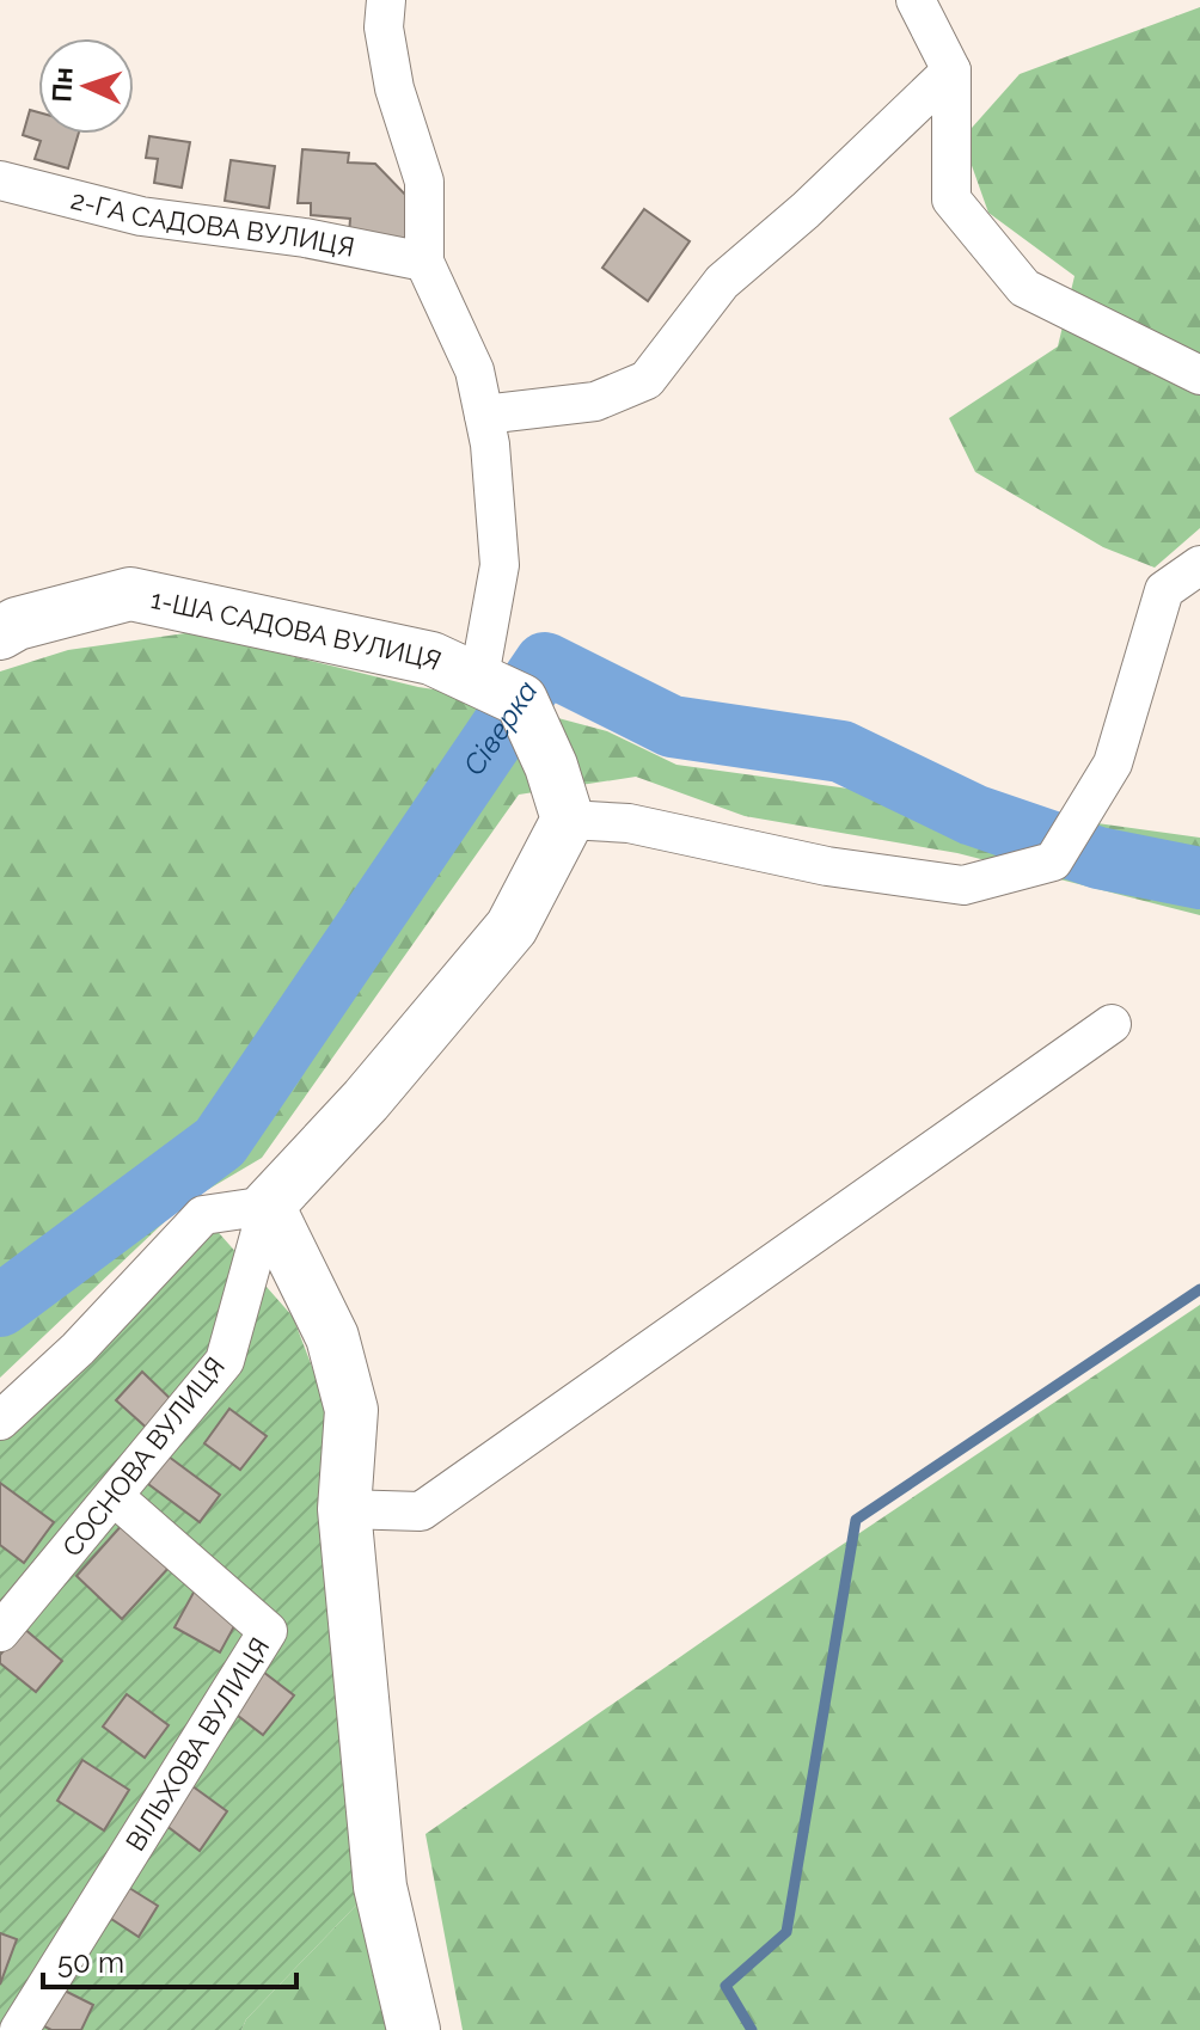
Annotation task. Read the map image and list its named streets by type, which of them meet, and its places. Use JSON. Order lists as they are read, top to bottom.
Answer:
{
  "streets": {
    "street": [
      "2-ГА САДОВА ВУЛИЦЯ",
      "1-ША САДОВА ВУЛИЦЯ",
      "СОСНОВА ВУЛИЦЯ",
      "ВІЛЬХОВА ВУЛИЦЯ"
    ]
  },
  "crossings": [
    ["СОСНОВА ВУЛИЦЯ", "ВІЛЬХОВА ВУЛИЦЯ"]
  ],
  "water": ["Сіверка"],
  "scale_bar": "50 m",
  "north": "left"
}
